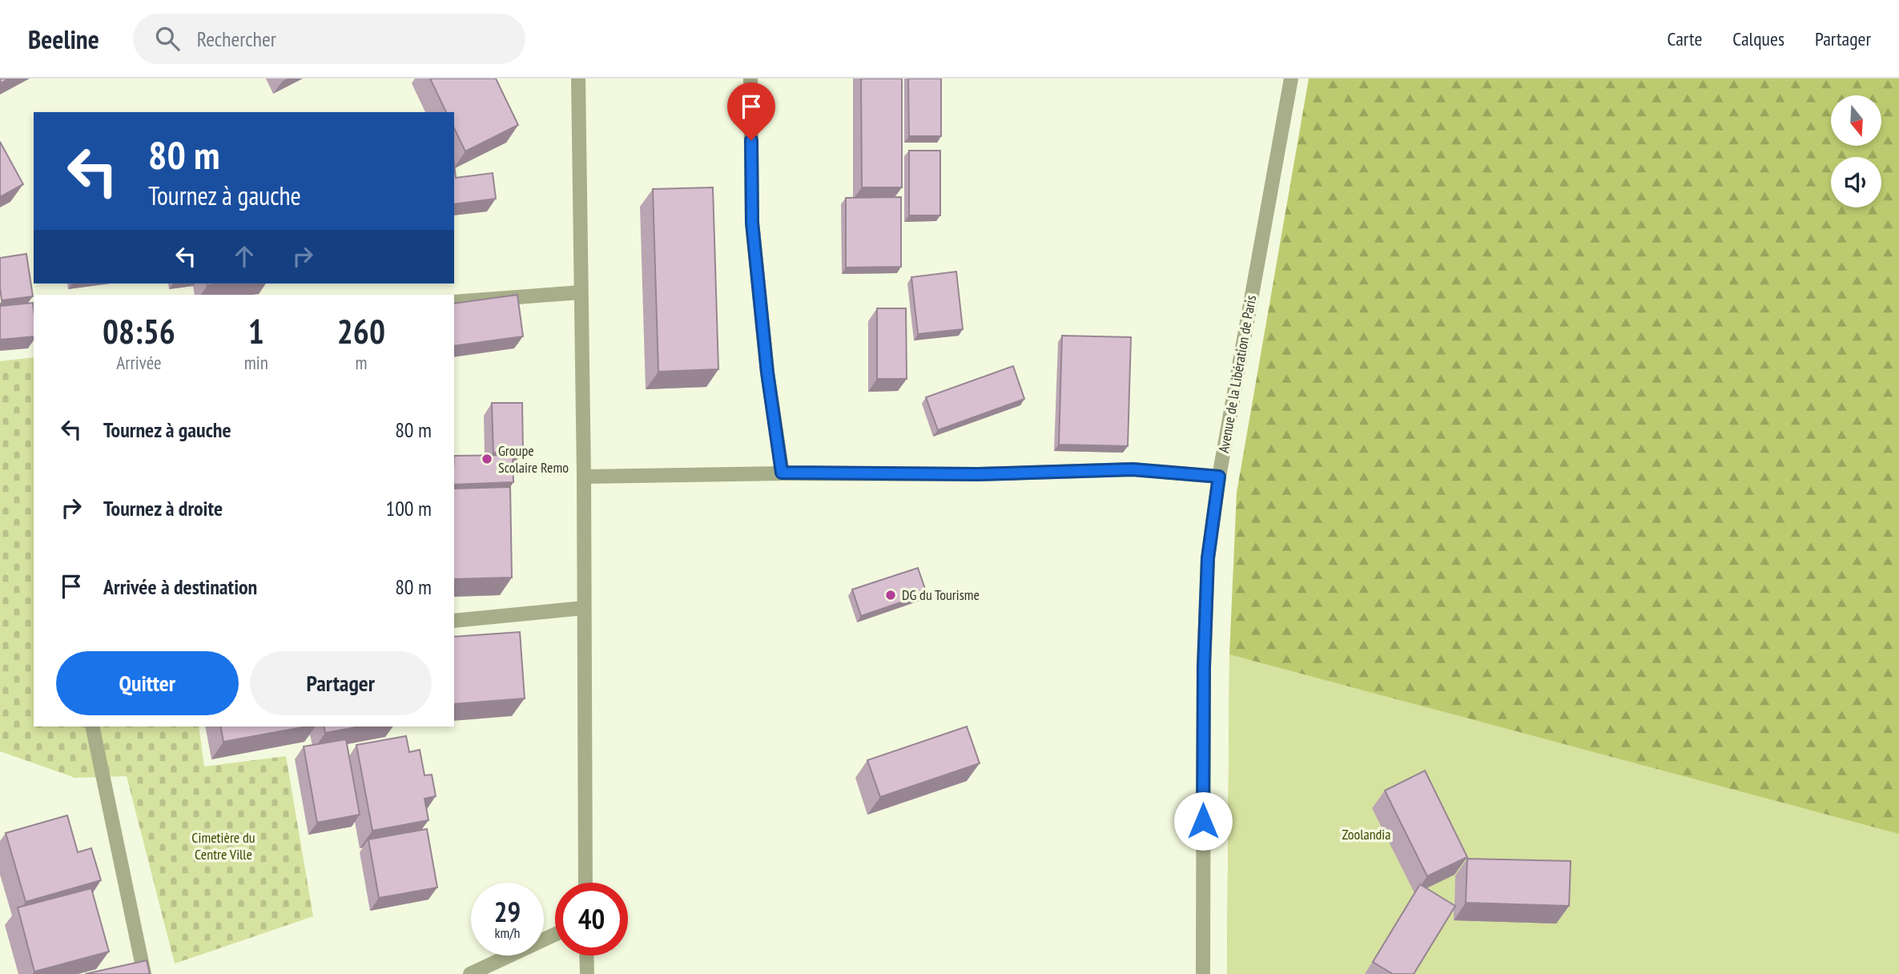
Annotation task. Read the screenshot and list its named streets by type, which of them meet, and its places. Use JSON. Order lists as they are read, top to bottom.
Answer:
{
  "streets": {
    "street": ["Avenue de la Libération de Paris"]
  },
  "parks": ["Zoolandia", "Cimetière du Centre Ville"],
  "places": ["Groupe Scolaire Remo", "DG du Tourisme"],
  "north": "bottom",
  "page": {
    "header": "Beeline",
    "search": "Rechercher",
    "nav": ["Carte", "Calques", "Partager"],
    "turn": ["80 m", "Tournez à gauche"],
    "eta": [
      "08:56",
      "Arrivée",
      "1",
      "min",
      "260",
      "m"
    ],
    "list": [
      {
        "name": "Tournez à gauche",
        "value": "80 m"
      },
      {
        "name": "Tournez à droite",
        "value": "100 m"
      },
      {
        "name": "Arrivée à destination",
        "value": "80 m"
      }
    ],
    "buttons": ["Quitter", "Partager"],
    "speed": "29 km/h",
    "limit": "40"
  }
}
